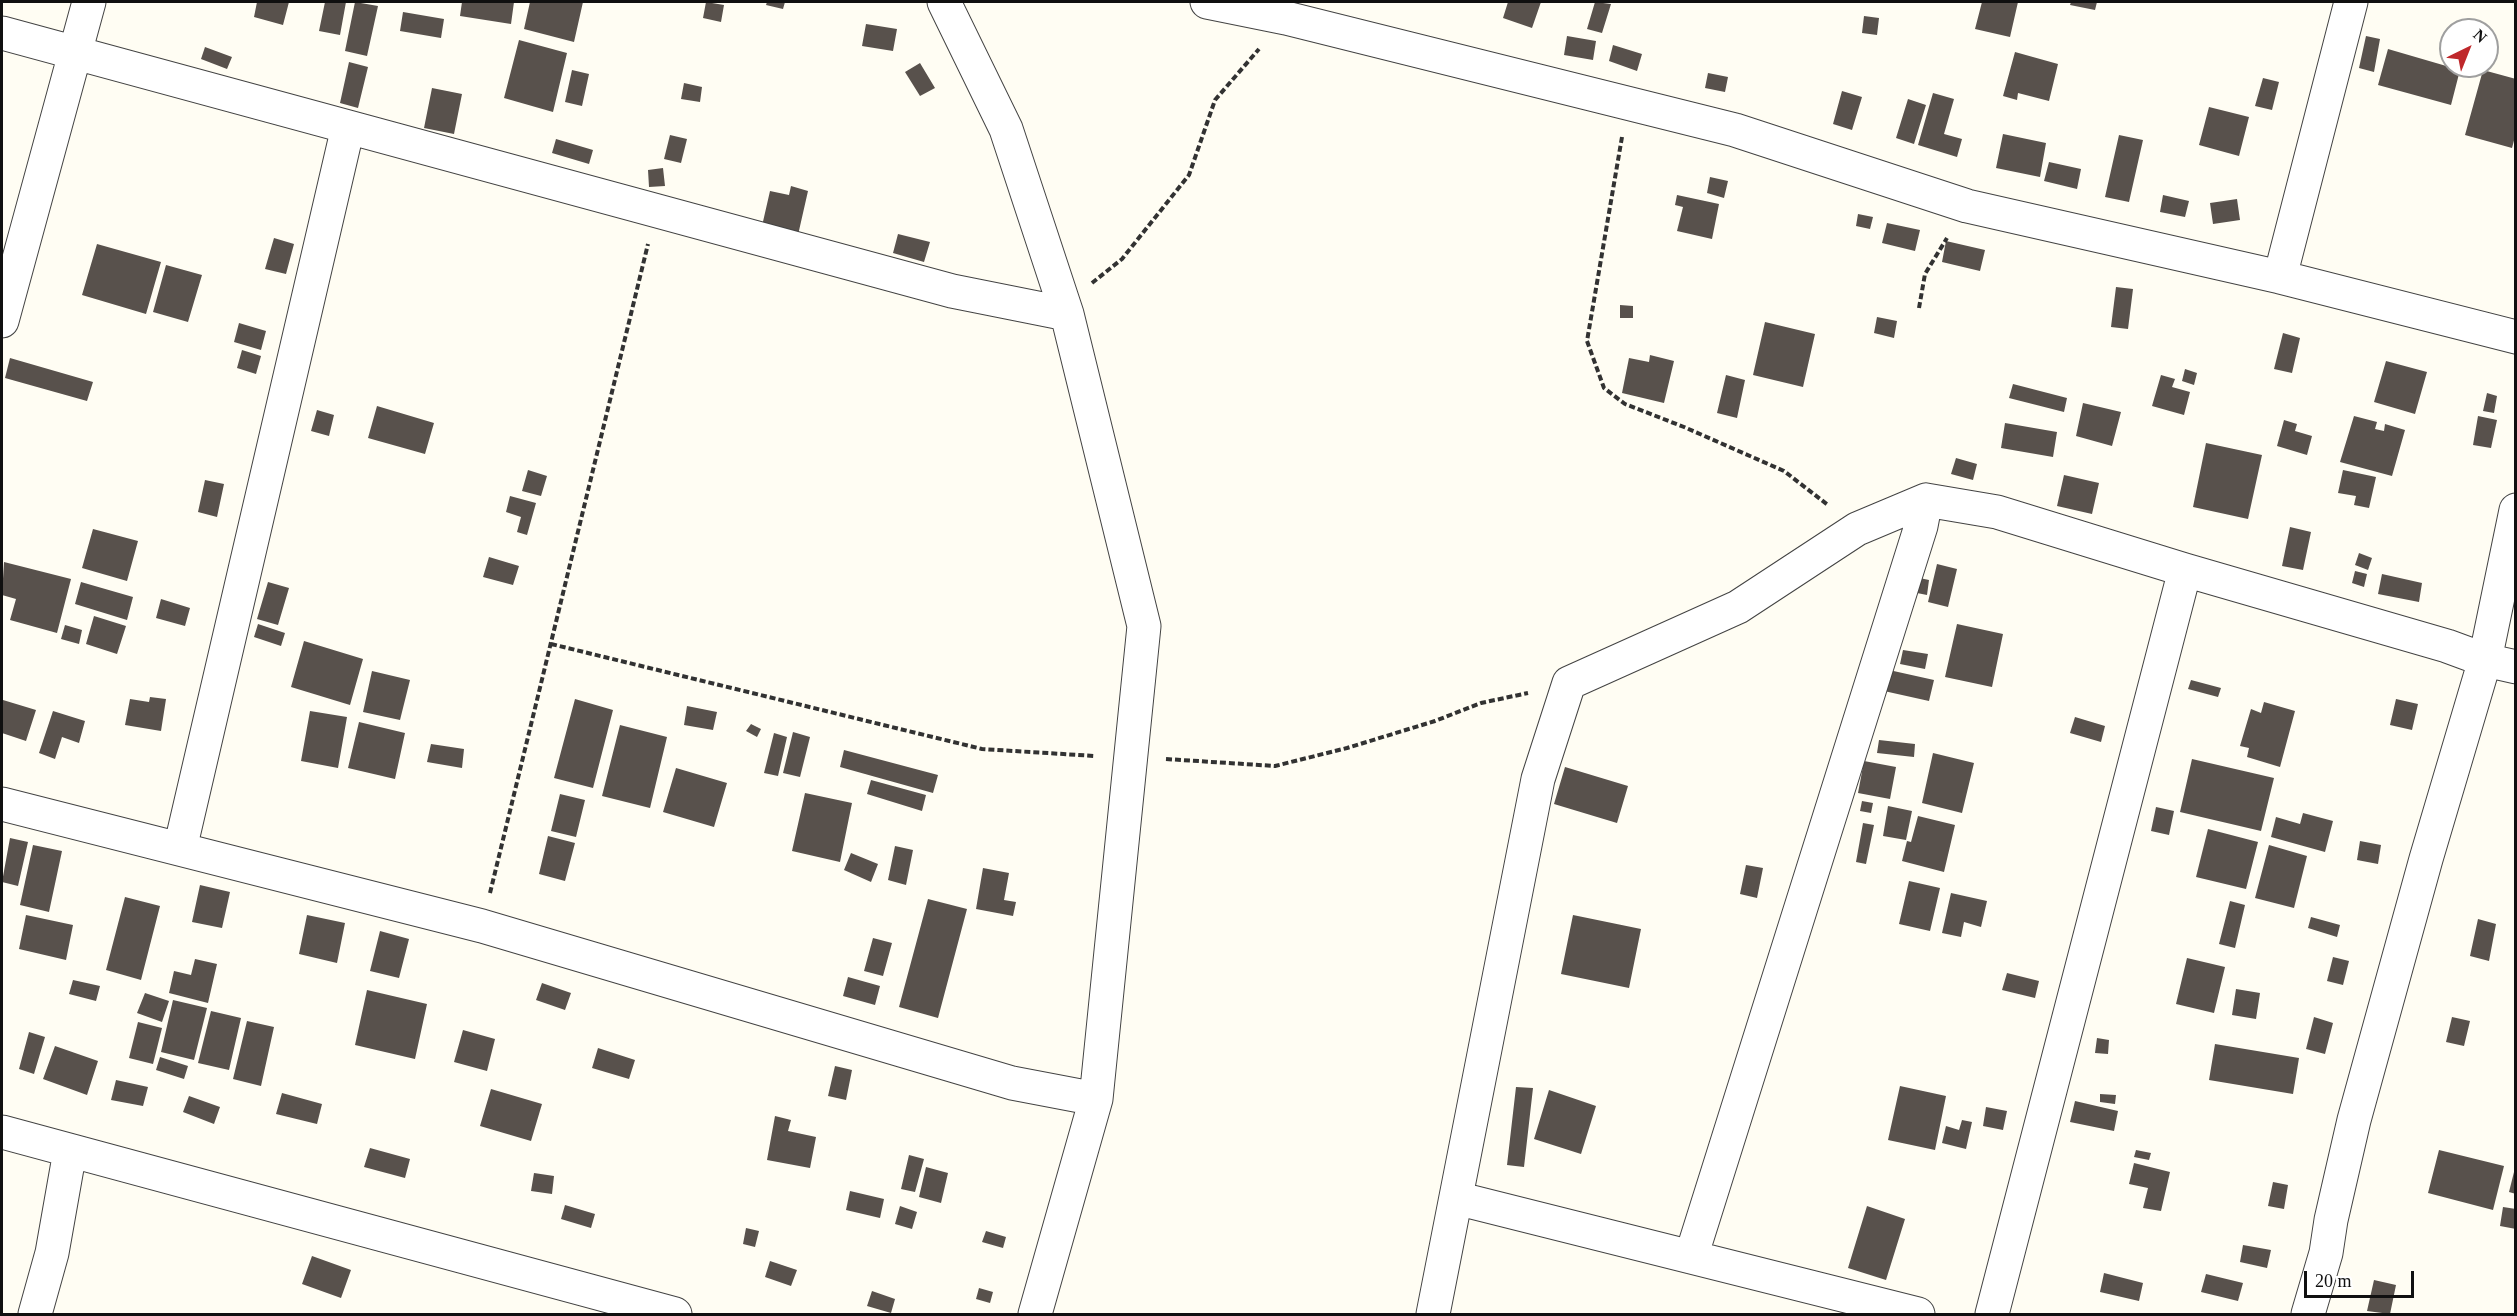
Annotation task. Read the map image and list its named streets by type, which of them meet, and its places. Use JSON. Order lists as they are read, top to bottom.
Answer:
{
  "scale_bar": "20 m",
  "north": "top right"
}
